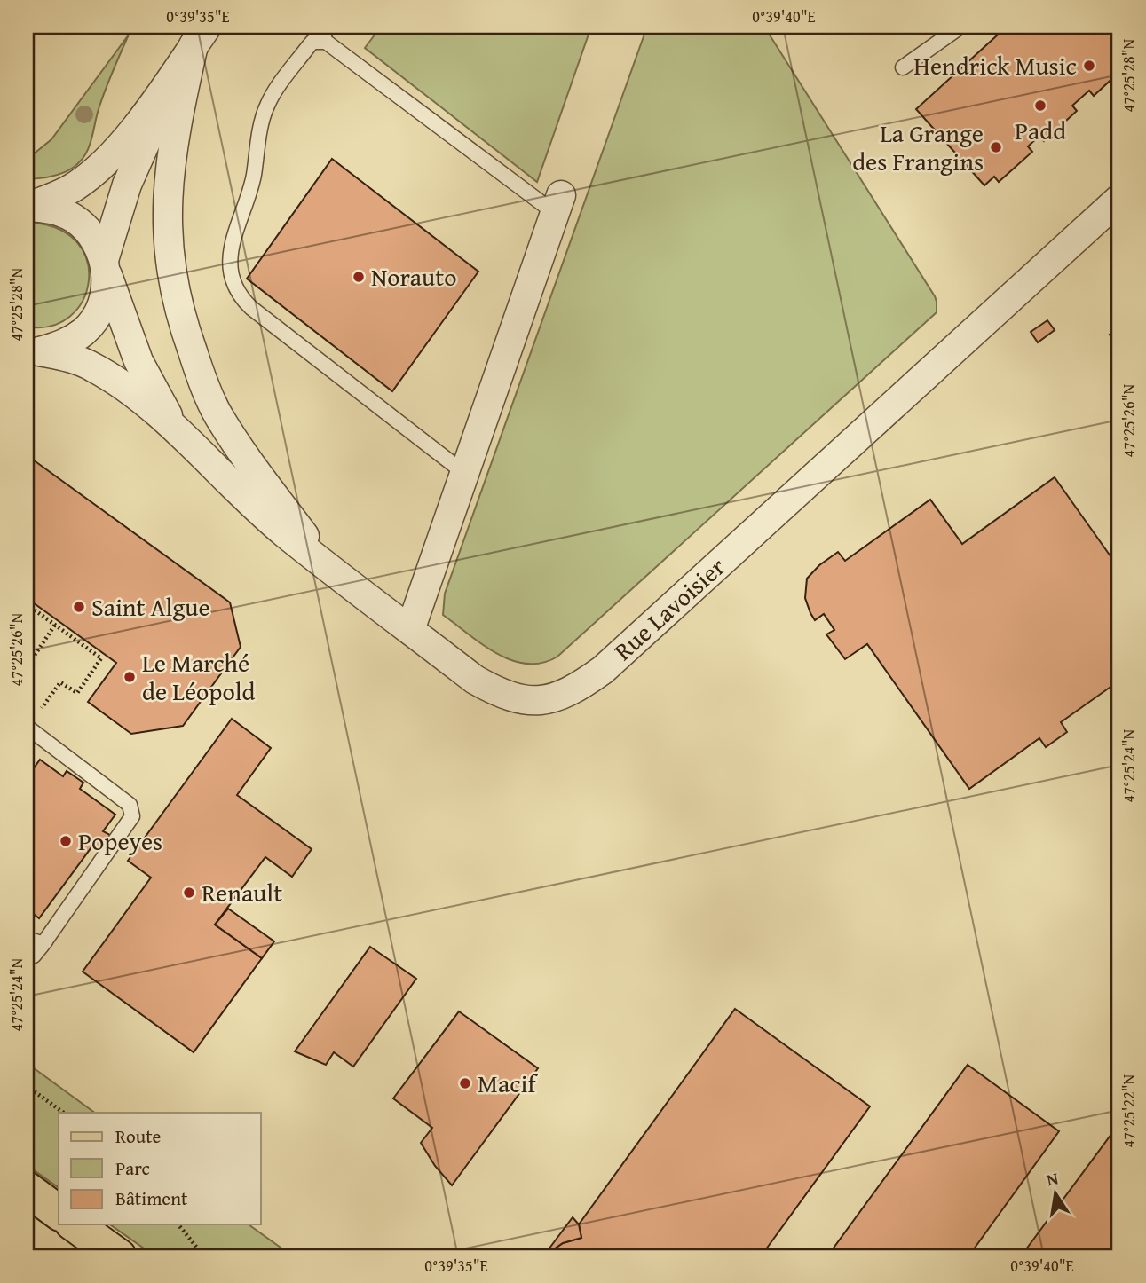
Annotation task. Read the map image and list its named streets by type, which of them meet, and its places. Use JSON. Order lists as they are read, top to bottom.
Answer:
{
  "streets": {
    "street": ["Rue Lavoisier"]
  },
  "places": [
    "Hendrick Music",
    "Padd",
    "La Grange des Frangins",
    "Norauto",
    "Saint Algue",
    "Le Marché de Léopold",
    "Popeyes",
    "Renault",
    "Macif"
  ],
  "legend": ["Route", "Parc", "Bâtiment"],
  "north": "top",
  "coordinates": [
    "0°39'35\"E",
    "0°39'40\"E",
    "47°25'28\"N",
    "47°25'26\"N",
    "47°25'24\"N",
    "47°25'22\"N"
  ]
}
